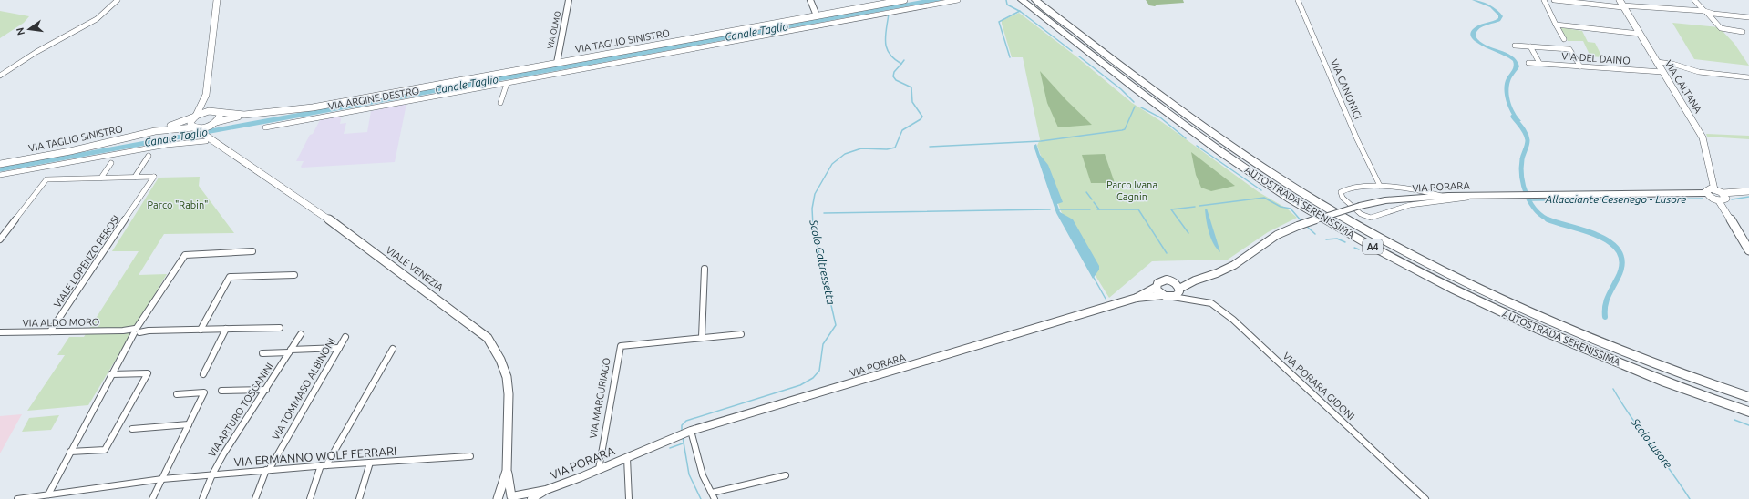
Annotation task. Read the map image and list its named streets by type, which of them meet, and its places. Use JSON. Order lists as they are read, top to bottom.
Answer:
{
  "streets": {
    "highway": ["AUTOSTRADA SERENISSIMA", "A4"],
    "main road": ["VIA TAGLIO SINISTRO", "VIA CALTANA", "VIALE VENEZIA"],
    "street": [
      "VIA OLMO",
      "VIA DEL DAINO",
      "VIA CANONICI",
      "VIA ARGINE DESTRO",
      "VIA PORARA",
      "VIALE LORENZO PEROSI",
      "VIA ALDO MORO",
      "VIA PORARA GIDONI",
      "VIA TOMMASO ALBINONI",
      "VIA MARCURIAGO",
      "VIA ARTURO TOSCANINI",
      "VIA ERMANNO WOLF FERRARI"
    ]
  },
  "crossings": [
    ["VIA OLMO", "VIA TAGLIO SINISTRO"],
    ["VIA TAGLIO SINISTRO", "VIALE VENEZIA"],
    ["VIA DEL DAINO", "VIA CALTANA"],
    ["VIA PORARA", "VIALE VENEZIA"],
    ["VIA PORARA", "VIA PORARA GIDONI"],
    ["VIA PORARA", "VIA MARCURIAGO"],
    ["VIALE LORENZO PEROSI", "VIA ALDO MORO"],
    ["VIA TOMMASO ALBINONI", "VIA ERMANNO WOLF FERRARI"],
    ["VIA ARTURO TOSCANINI", "VIA ERMANNO WOLF FERRARI"]
  ],
  "water": [
    "Canale Taglio",
    "Allacciante Cesenego - Lusore",
    "Scolo Caltressetta",
    "Scolo Lusore"
  ],
  "parks": ["Parco Ivana Cagnin", "Parco \"Rabin\""],
  "north": "left"
}
